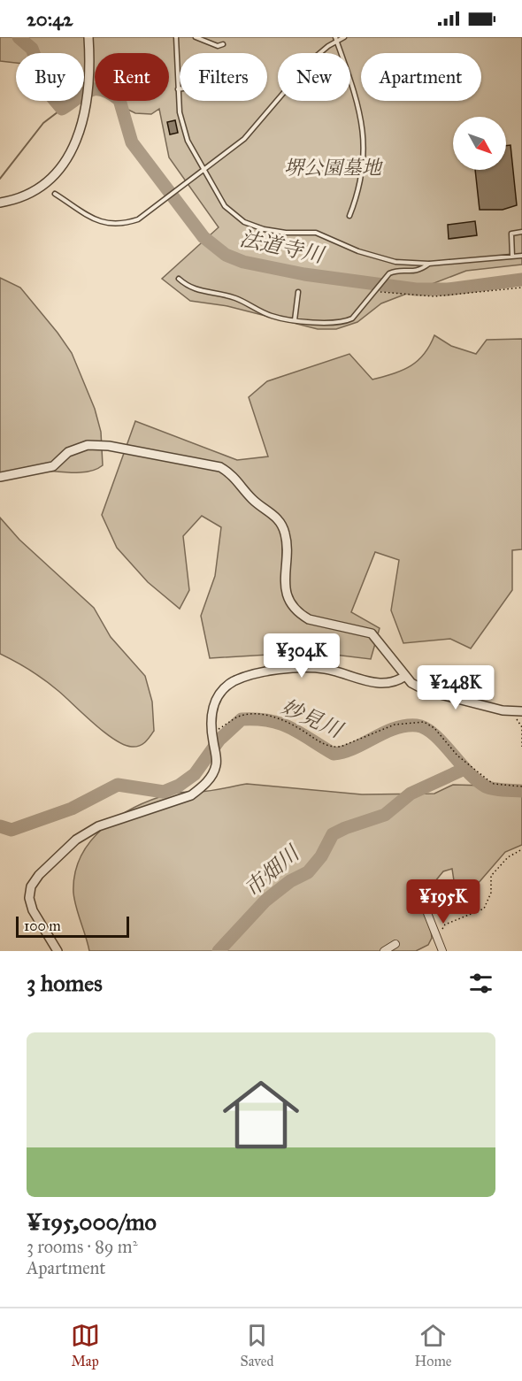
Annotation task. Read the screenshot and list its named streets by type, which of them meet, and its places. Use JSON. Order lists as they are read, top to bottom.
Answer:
{
  "water": ["法道寺川", "妙見川", "市畑川"],
  "parks": ["堺公園墓地"],
  "scale_bar": "100 m",
  "north": "bottom right",
  "page": {
    "status": "20:42",
    "chip": [
      "Buy",
      "Rent",
      "Filters",
      "New",
      "Apartment"
    ],
    "price": ["¥304K", "¥248K", "¥195K"],
    "scale": "100 m",
    "heading": "3 homes",
    "list": [
      {
        "name": "¥195,000/mo",
        "note": "3 rooms · 89 m² · Apartment"
      }
    ],
    "tabs": ["Map", "Saved", "Home"]
  }
}
